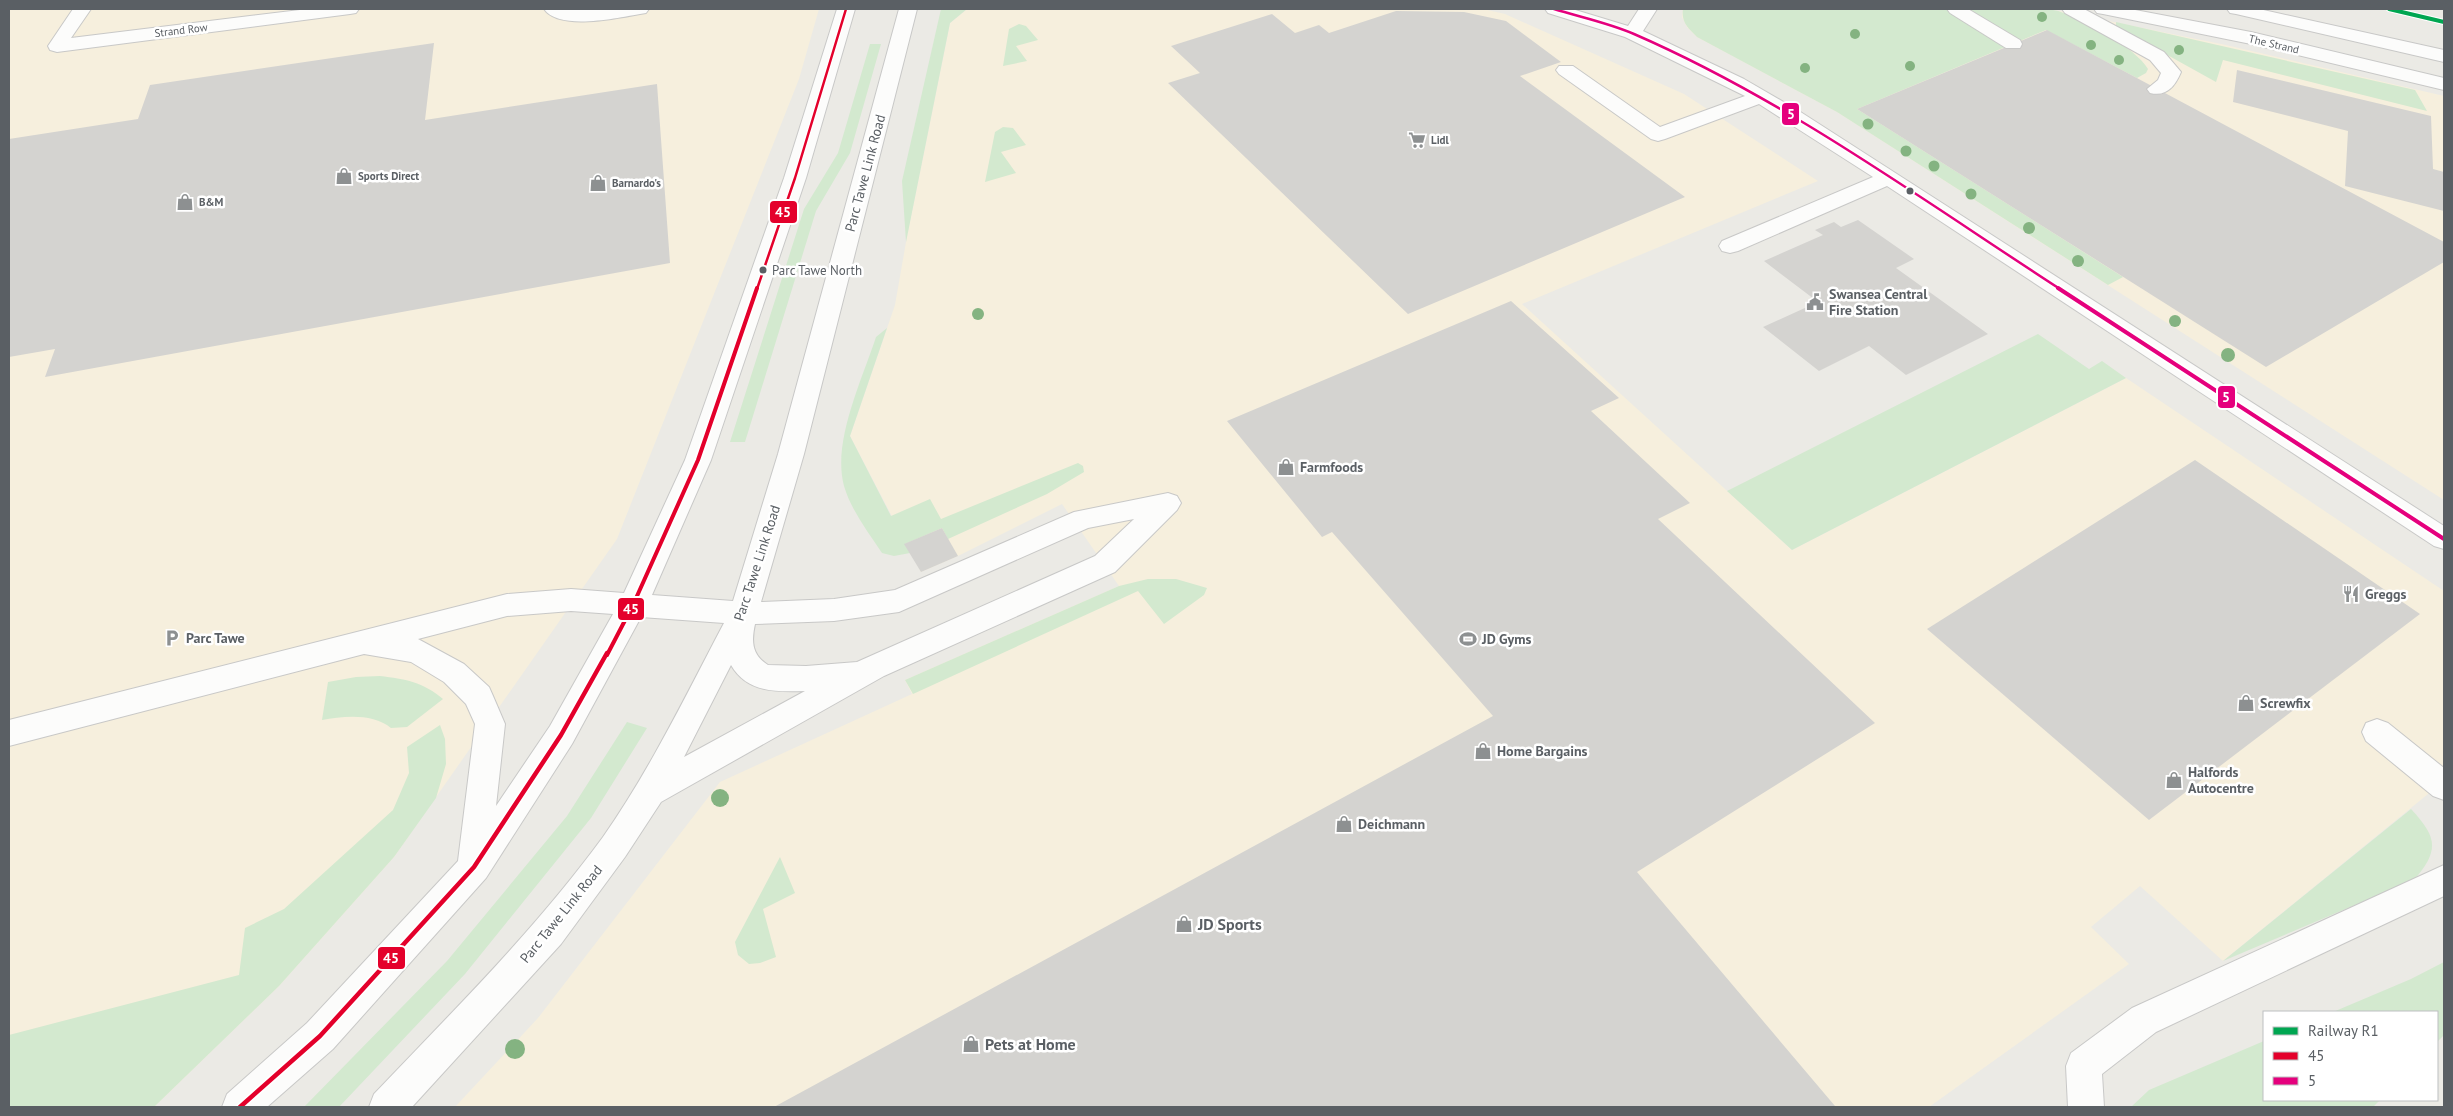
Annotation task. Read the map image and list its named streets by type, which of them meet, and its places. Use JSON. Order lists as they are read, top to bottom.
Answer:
{
  "streets": {
    "street": ["Strand Row", "The Strand", "Parc Tawe Link Road"]
  },
  "places": {
    "supermarket": ["Lidl"],
    "shop": [
      "Sports Direct",
      "Barnardo's",
      "B&M",
      "Farmfoods",
      "Screwfix",
      "Home Bargains",
      "Halfords Autocentre",
      "Deichmann",
      "JD Sports",
      "Pets at Home"
    ],
    "other": ["Parc Tawe North"],
    "public building": ["Swansea Central Fire Station"],
    "restaurant": ["Greggs"],
    "parking": ["Parc Tawe"],
    "sports": ["JD Gyms"]
  },
  "lines": ["rail line R1", "transit line 45", "transit line 5"],
  "legend": ["Railway R1", "45", "5"]
}
